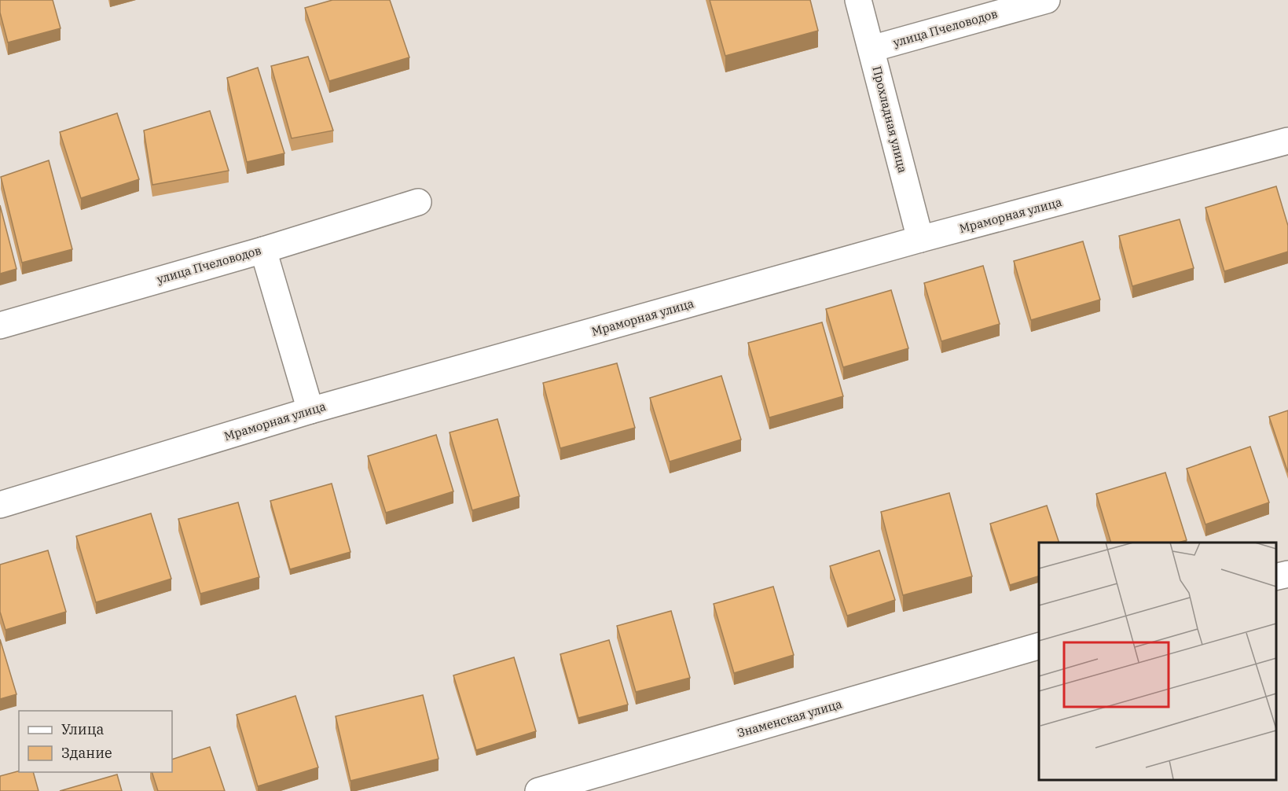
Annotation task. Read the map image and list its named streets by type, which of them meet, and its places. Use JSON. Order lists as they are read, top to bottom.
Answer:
{
  "streets": {
    "street": [
      "улица Пчеловодов",
      "Прохладная улица",
      "Мраморная улица",
      "Знаменская улица"
    ]
  },
  "crossings": [
    ["улица Пчеловодов", "Прохладная улица"],
    ["Прохладная улица", "Мраморная улица"]
  ],
  "legend": ["Улица", "Здание"]
}
